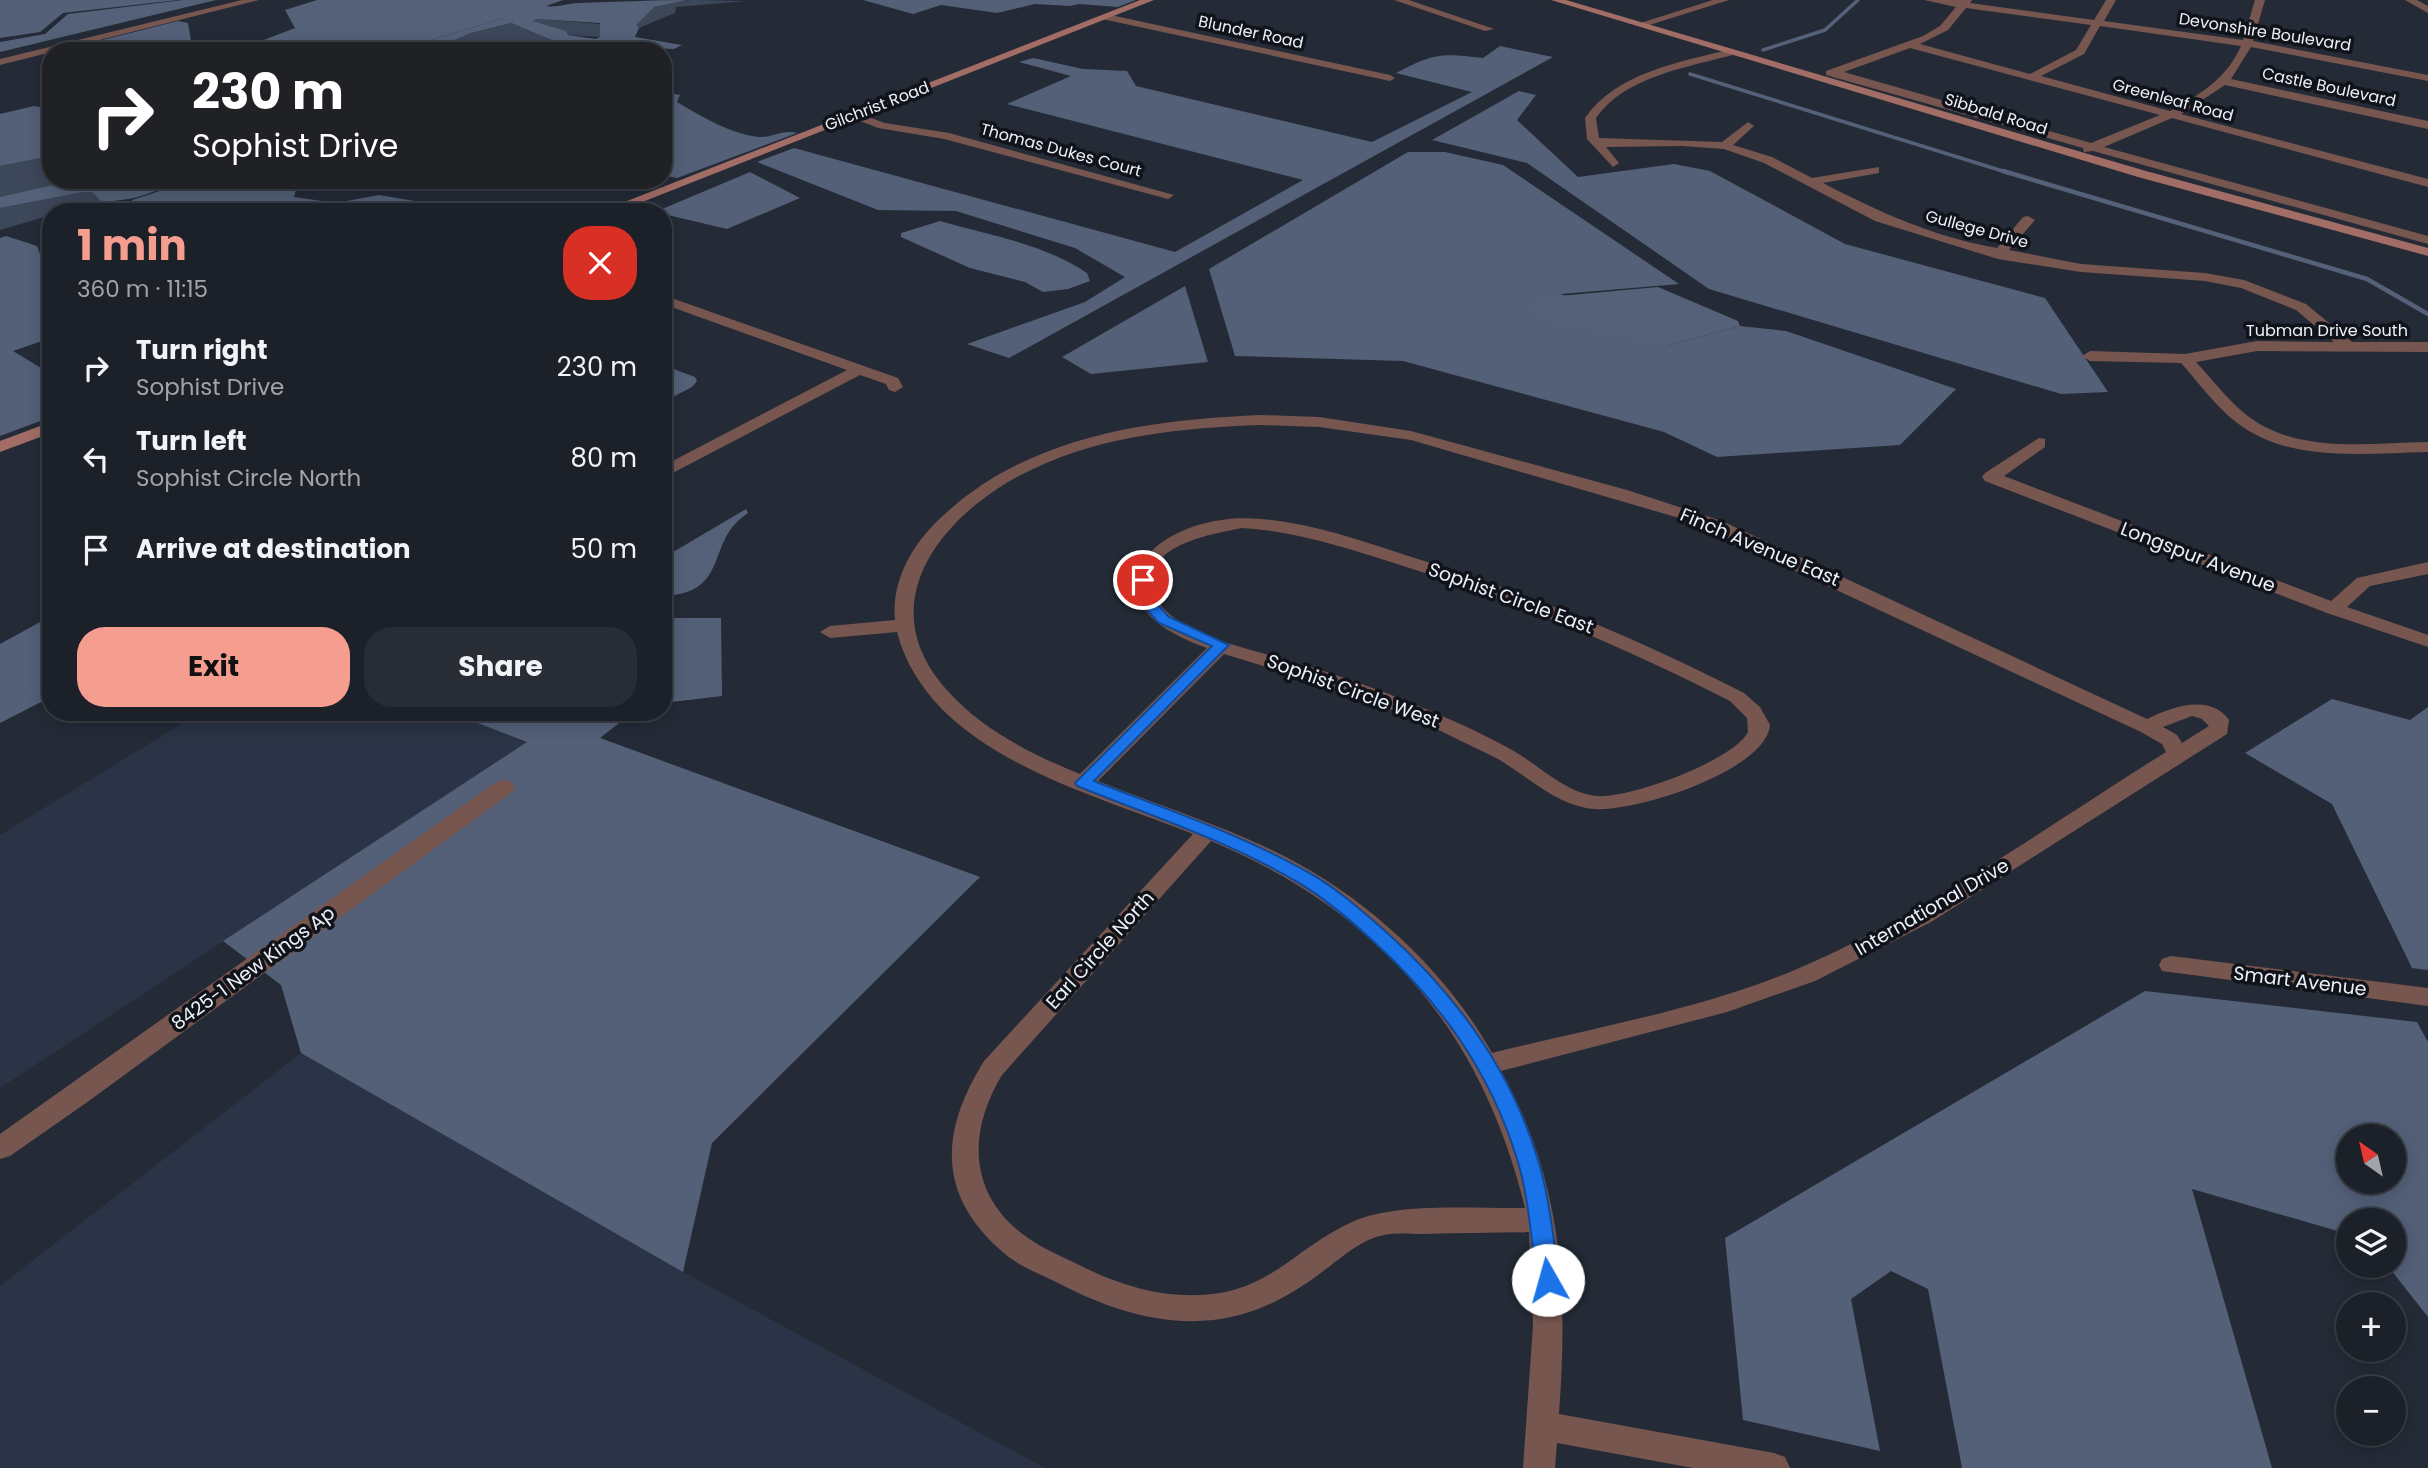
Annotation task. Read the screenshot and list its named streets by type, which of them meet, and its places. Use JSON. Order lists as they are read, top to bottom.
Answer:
{
  "streets": {
    "street": [
      "Blunder Road",
      "Devonshire Boulevard",
      "Castle Boulevard",
      "Greenleaf Road",
      "Gilchrist Road",
      "Sibbald Road",
      "Thomas Dukes Court",
      "Gullege Drive",
      "Tubman Drive South",
      "Finch Avenue East",
      "Longspur Avenue",
      "Sophist Circle East",
      "Sophist Circle West",
      "International Drive",
      "Earl Circle North",
      "8425-1 New Kings Ap",
      "Smart Avenue"
    ]
  },
  "crossings": [
    ["Blunder Road", "Gilchrist Road"],
    ["Gilchrist Road", "Thomas Dukes Court"],
    ["Gullege Drive", "Tubman Drive South"],
    ["Finch Avenue East", "International Drive"],
    ["Sophist Circle East", "Sophist Circle West"]
  ],
  "north": "top left",
  "page": {
    "turn": ["230 m", "Sophist Drive"],
    "heading": ["1 min", "360 m · 11:15"],
    "list": [
      {
        "name": "Turn right",
        "note": "Sophist Drive",
        "value": "230 m"
      },
      {
        "name": "Turn left",
        "note": "Sophist Circle North",
        "value": "80 m"
      },
      {
        "name": "Arrive at destination",
        "value": "50 m"
      }
    ],
    "buttons": ["Exit", "Share"],
    "map_buttons": ["+", "−"]
  }
}
